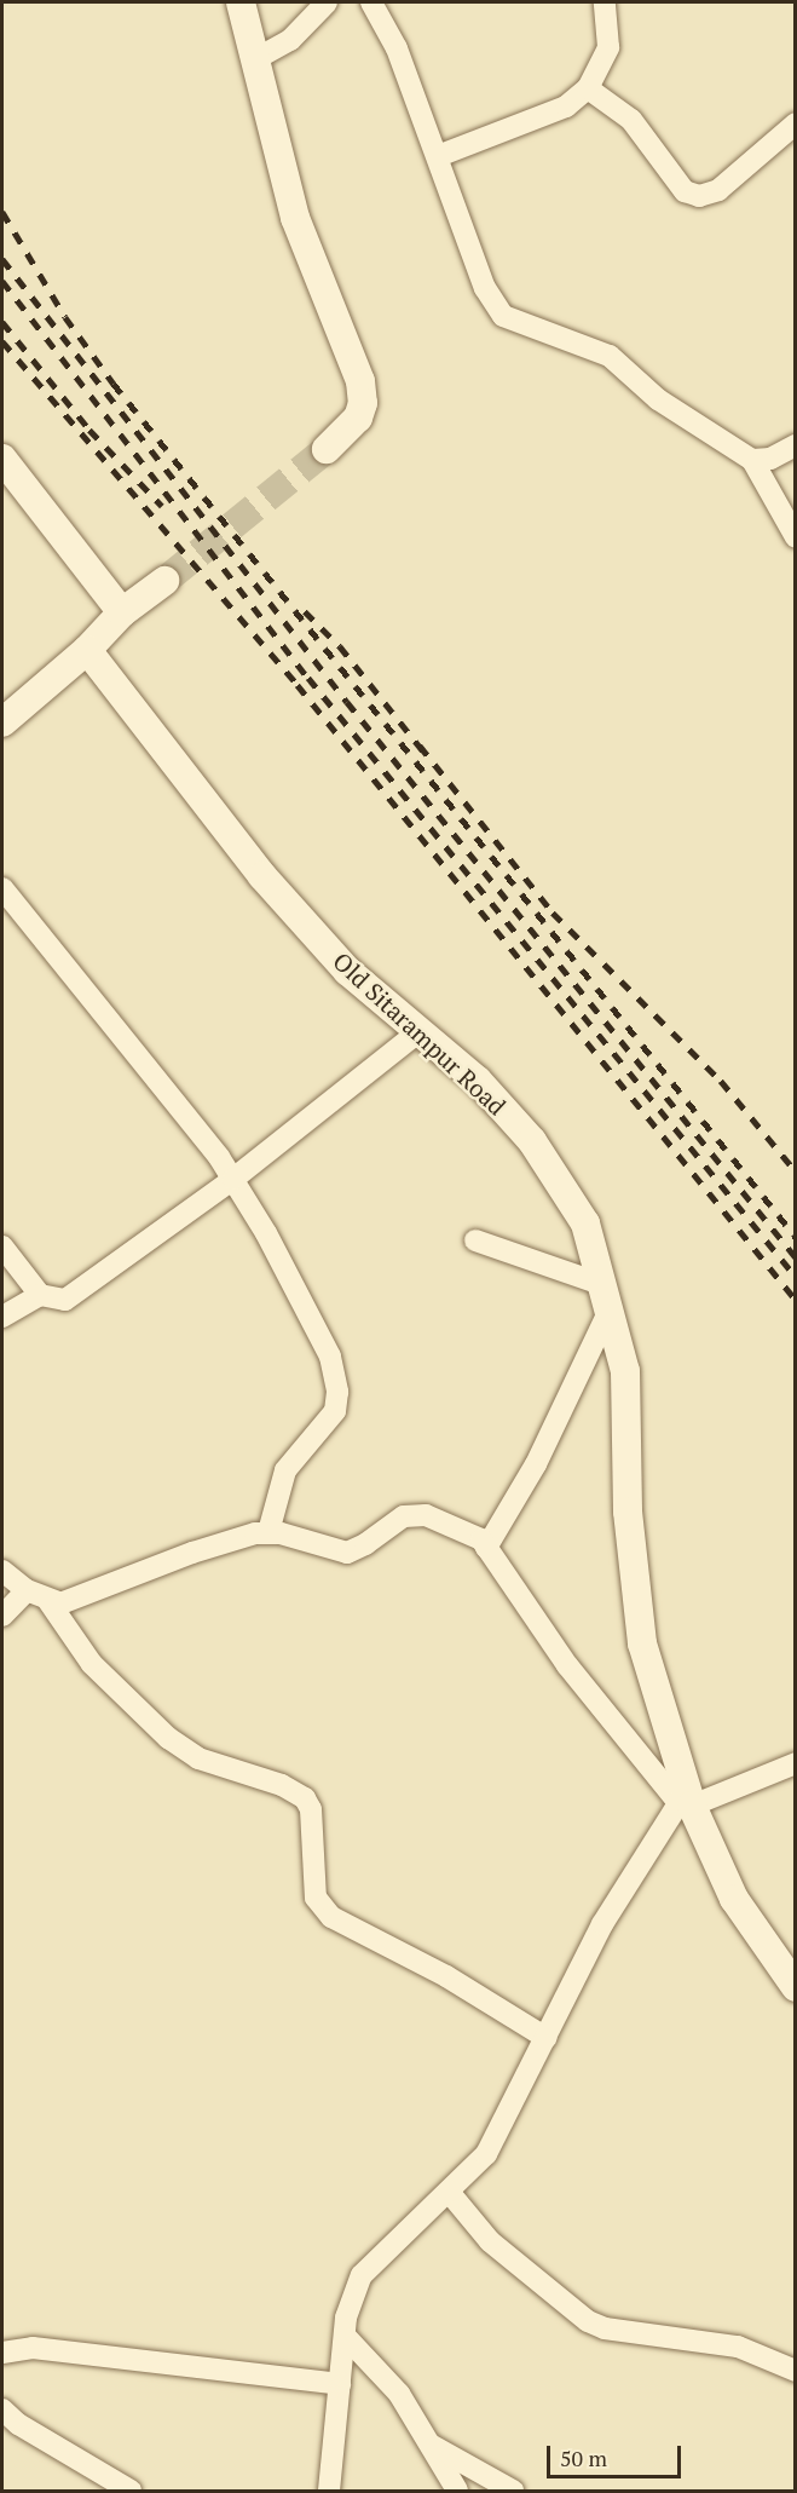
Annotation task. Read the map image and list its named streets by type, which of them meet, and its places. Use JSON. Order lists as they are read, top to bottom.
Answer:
{
  "streets": {
    "street": ["Old Sitarampur Road"]
  },
  "scale_bar": "50 m"
}
